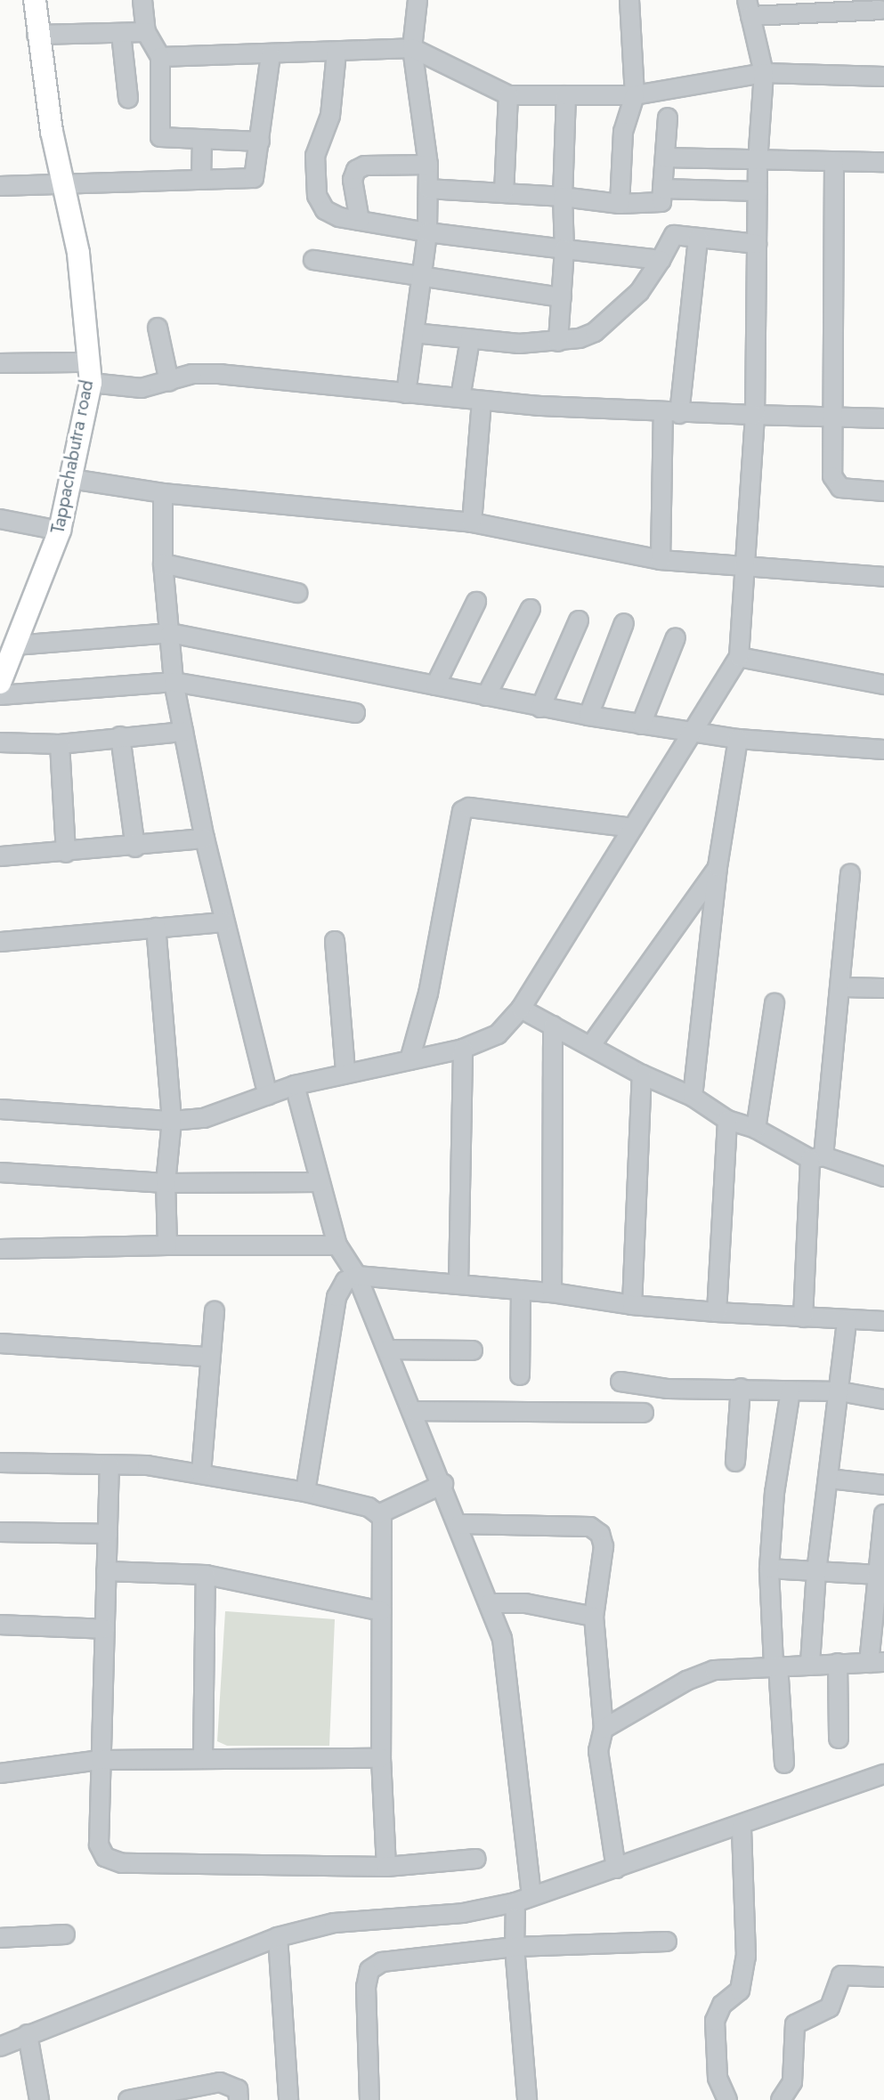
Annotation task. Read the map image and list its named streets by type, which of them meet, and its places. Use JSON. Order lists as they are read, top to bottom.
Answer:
{
  "streets": {
    "main road": ["Tappachabutra road"]
  }
}
